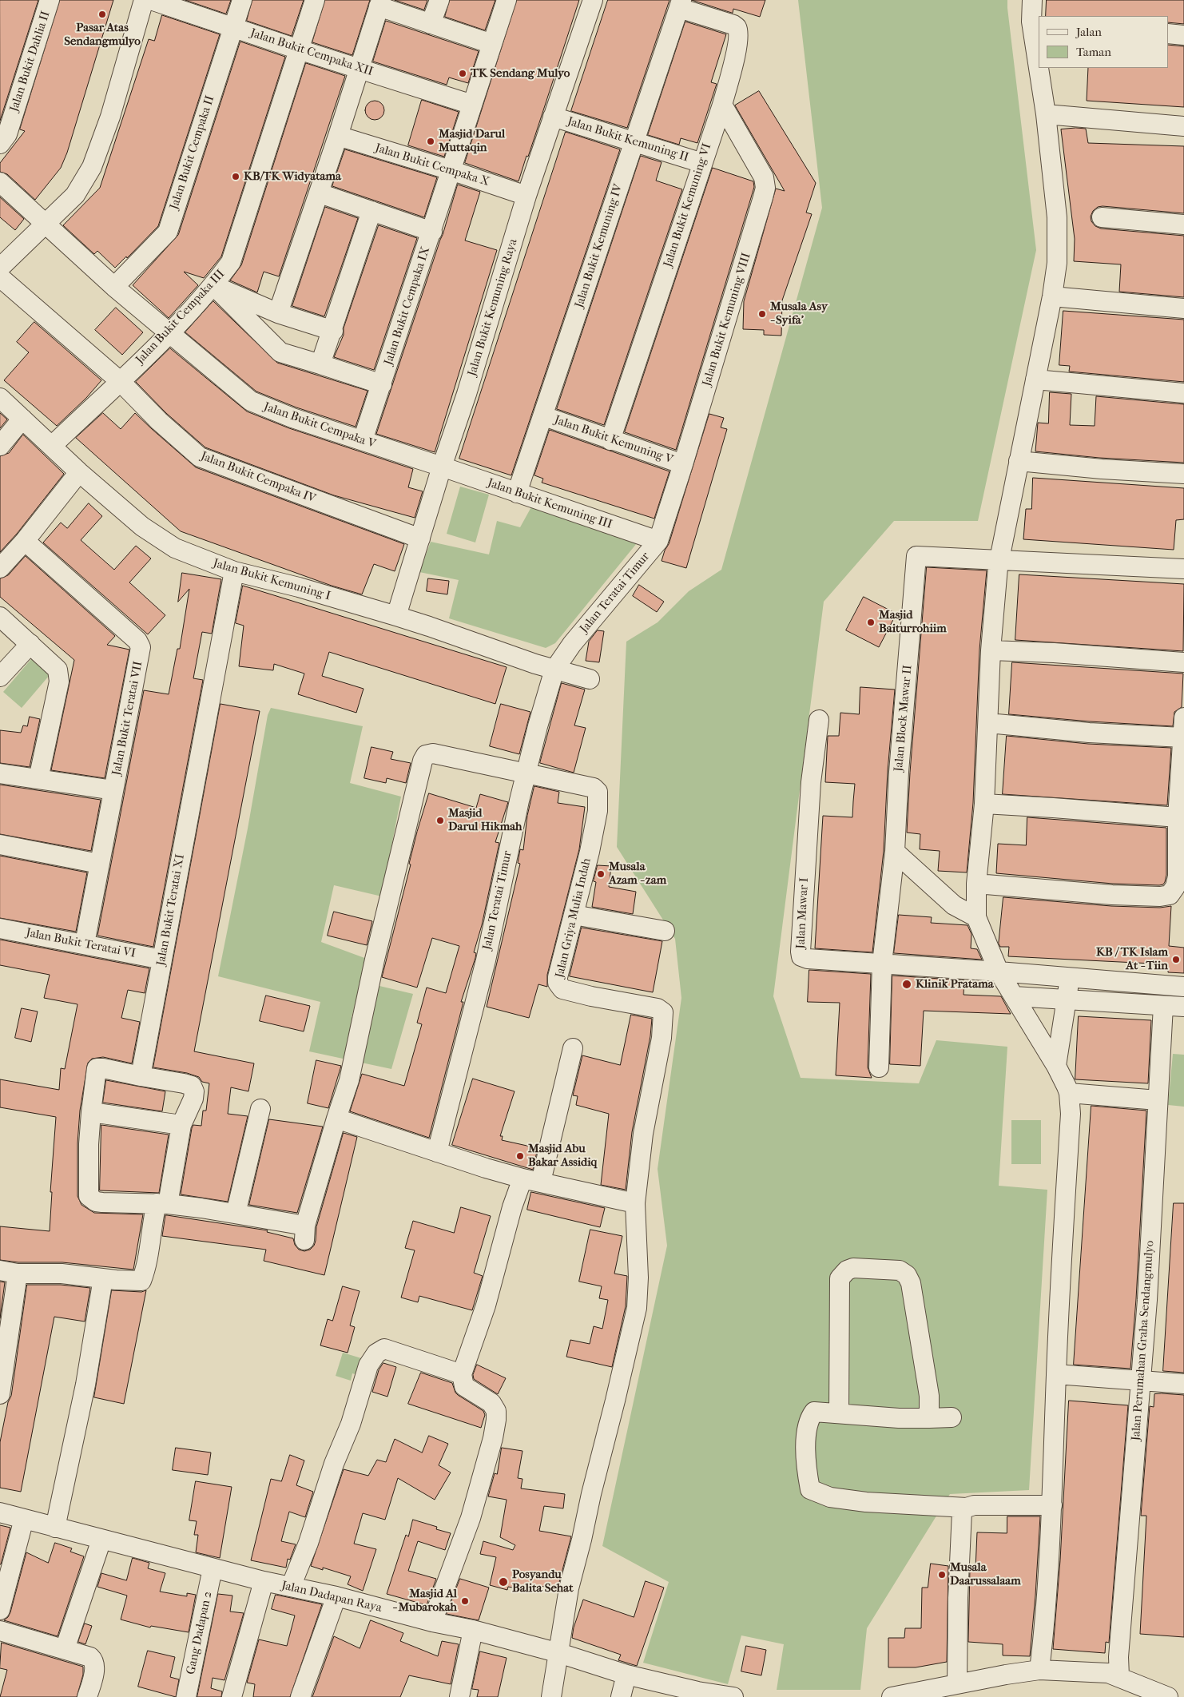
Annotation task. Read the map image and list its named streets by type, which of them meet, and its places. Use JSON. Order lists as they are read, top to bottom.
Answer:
{
  "streets": {
    "street": [
      "Jalan Bukit Cempaka XII",
      "Jalan Bukit Dahlia II",
      "Jalan Bukit Kemuning II",
      "Jalan Bukit Cempaka II",
      "Jalan Bukit Cempaka X",
      "Jalan Bukit Kemuning VI",
      "Jalan Bukit Kemuning IV",
      "Jalan Bukit Cempaka IX",
      "Jalan Bukit Kemuning Raya",
      "Jalan Bukit Cempaka III",
      "Jalan Bukit Kemuning VIII",
      "Jalan Bukit Cempaka V",
      "Jalan Bukit Kemuning V",
      "Jalan Bukit Cempaka IV",
      "Jalan Bukit Kemuning III",
      "Jalan Bukit Kemuning I",
      "Jalan Teratai Timur",
      "Jalan Bukit Teratai VII",
      "Jalan Block Mawar II",
      "Jalan Bukit Teratai XI",
      "Jalan Mawar I",
      "Jalan Griya Mulia Indah",
      "Jalan Bukit Teratai VI",
      "Jalan Perumahan Graha Sendangmulyo",
      "Jalan Dadapan Raya",
      "Gang Dadapan 2"
    ]
  },
  "crossings": [
    ["Jalan Bukit Cempaka XII", "Jalan Bukit Cempaka II"],
    ["Jalan Bukit Cempaka XII", "Jalan Bukit Cempaka IX"],
    ["Jalan Bukit Cempaka XII", "Jalan Bukit Cempaka III"],
    ["Jalan Bukit Kemuning II", "Jalan Bukit Kemuning VI"],
    ["Jalan Bukit Kemuning II", "Jalan Bukit Kemuning IV"],
    ["Jalan Bukit Kemuning II", "Jalan Bukit Kemuning Raya"],
    ["Jalan Bukit Cempaka II", "Jalan Bukit Cempaka V"],
    ["Jalan Bukit Cempaka X", "Jalan Bukit Cempaka IX"],
    ["Jalan Bukit Cempaka X", "Jalan Bukit Kemuning Raya"],
    ["Jalan Bukit Kemuning VI", "Jalan Bukit Kemuning IV"],
    ["Jalan Bukit Kemuning VI", "Jalan Bukit Kemuning VIII"],
    ["Jalan Bukit Kemuning VI", "Jalan Bukit Kemuning V"],
    ["Jalan Bukit Kemuning IV", "Jalan Bukit Kemuning V"],
    ["Jalan Bukit Kemuning IV", "Jalan Bukit Kemuning III"],
    ["Jalan Bukit Cempaka IX", "Jalan Bukit Cempaka V"],
    ["Jalan Bukit Kemuning Raya", "Jalan Bukit Cempaka V"],
    ["Jalan Bukit Kemuning Raya", "Jalan Bukit Cempaka IV"],
    ["Jalan Bukit Kemuning Raya", "Jalan Bukit Kemuning III"],
    ["Jalan Bukit Kemuning Raya", "Jalan Bukit Kemuning I"],
    ["Jalan Bukit Cempaka III", "Jalan Bukit Cempaka V"],
    ["Jalan Bukit Cempaka III", "Jalan Bukit Cempaka IV"],
    ["Jalan Bukit Cempaka III", "Jalan Bukit Kemuning I"],
    ["Jalan Bukit Kemuning VIII", "Jalan Bukit Kemuning V"],
    ["Jalan Bukit Kemuning VIII", "Jalan Bukit Kemuning III"],
    ["Jalan Bukit Kemuning VIII", "Jalan Teratai Timur"],
    ["Jalan Bukit Cempaka V", "Jalan Bukit Kemuning III"],
    ["Jalan Bukit Kemuning III", "Jalan Teratai Timur"],
    ["Jalan Bukit Kemuning I", "Jalan Teratai Timur"],
    ["Jalan Bukit Kemuning I", "Jalan Bukit Teratai XI"],
    ["Jalan Teratai Timur", "Jalan Griya Mulia Indah"],
    ["Jalan Bukit Teratai VII", "Jalan Bukit Teratai VI"],
    ["Jalan Block Mawar II", "Jalan Mawar I"],
    ["Jalan Bukit Teratai XI", "Jalan Bukit Teratai VI"],
    ["Jalan Dadapan Raya", "Gang Dadapan 2"]
  ],
  "places": [
    "Pasar Atas Sendangmulyo",
    "TK Sendang Mulyo",
    "Masjid Darul Muttaqin",
    "KB/TK Widyatama",
    "Musala Asy - Syifa'",
    "Masjid Baiturrohiim",
    "Masjid Darul Hikmah",
    "Musala Azam - zam",
    "KB / TK Islam At - Tiin",
    "Klinik Pratama",
    "Masjid Abu Bakar Assidiq",
    "Musala Daarussalaam",
    "Posyandu Balita Sehat",
    "Masjid Al - Mubarokah"
  ],
  "legend": ["Jalan", "Taman"]
}
